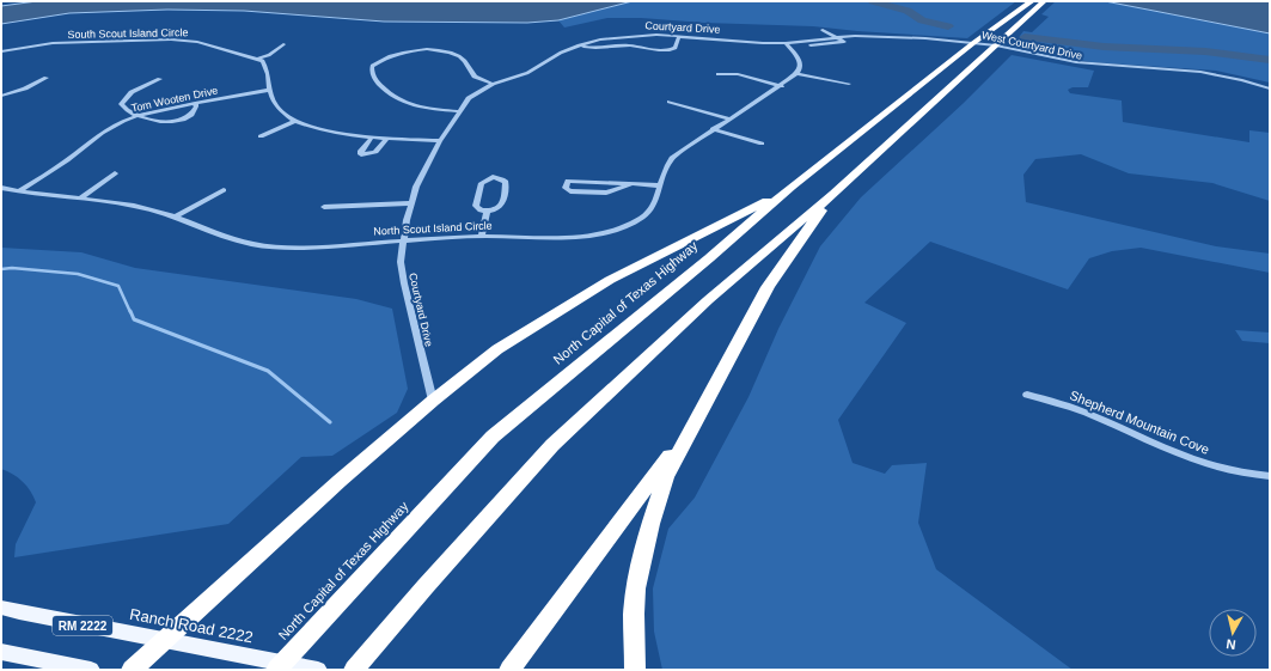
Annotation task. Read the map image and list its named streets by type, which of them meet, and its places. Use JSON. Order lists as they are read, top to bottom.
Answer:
{
  "streets": {
    "highway": ["North Capital of Texas Highway"],
    "main road": ["RM 2222", "Ranch Road 2222"],
    "street": [
      "Courtyard Drive",
      "South Scout Island Circle",
      "West Courtyard Drive",
      "Tom Wooten Drive",
      "North Scout Island Circle",
      "Shepherd Mountain Cove"
    ]
  },
  "crossings": [
    ["Courtyard Drive", "West Courtyard Drive"],
    ["Courtyard Drive", "North Scout Island Circle"],
    ["Courtyard Drive", "North Capital of Texas Highway"],
    ["West Courtyard Drive", "North Capital of Texas Highway"],
    ["Tom Wooten Drive", "North Scout Island Circle"]
  ],
  "north": "bottom"
}
